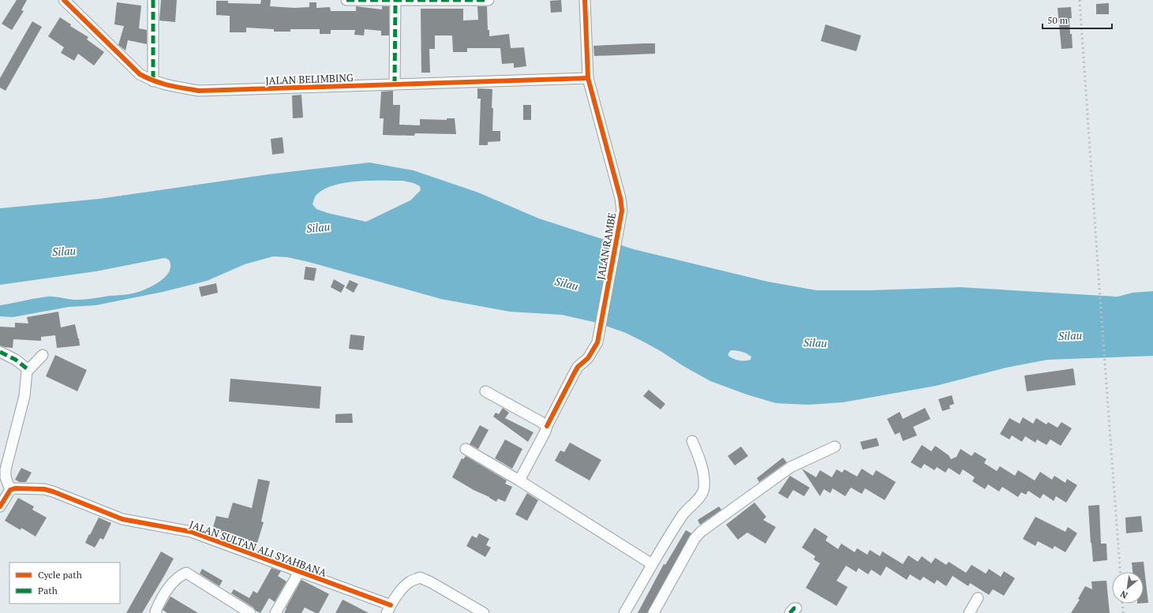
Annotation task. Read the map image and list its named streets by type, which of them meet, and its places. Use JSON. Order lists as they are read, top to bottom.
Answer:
{
  "streets": {
    "street": ["JALAN BELIMBING", "JALAN RAMBE", "JALAN SULTAN ALI SYAHBANA"]
  },
  "crossings": [
    ["JALAN BELIMBING", "JALAN RAMBE"]
  ],
  "water": ["Silau"],
  "legend": ["Cycle path", "Path"],
  "scale_bar": "50 m",
  "north": "bottom left"
}
